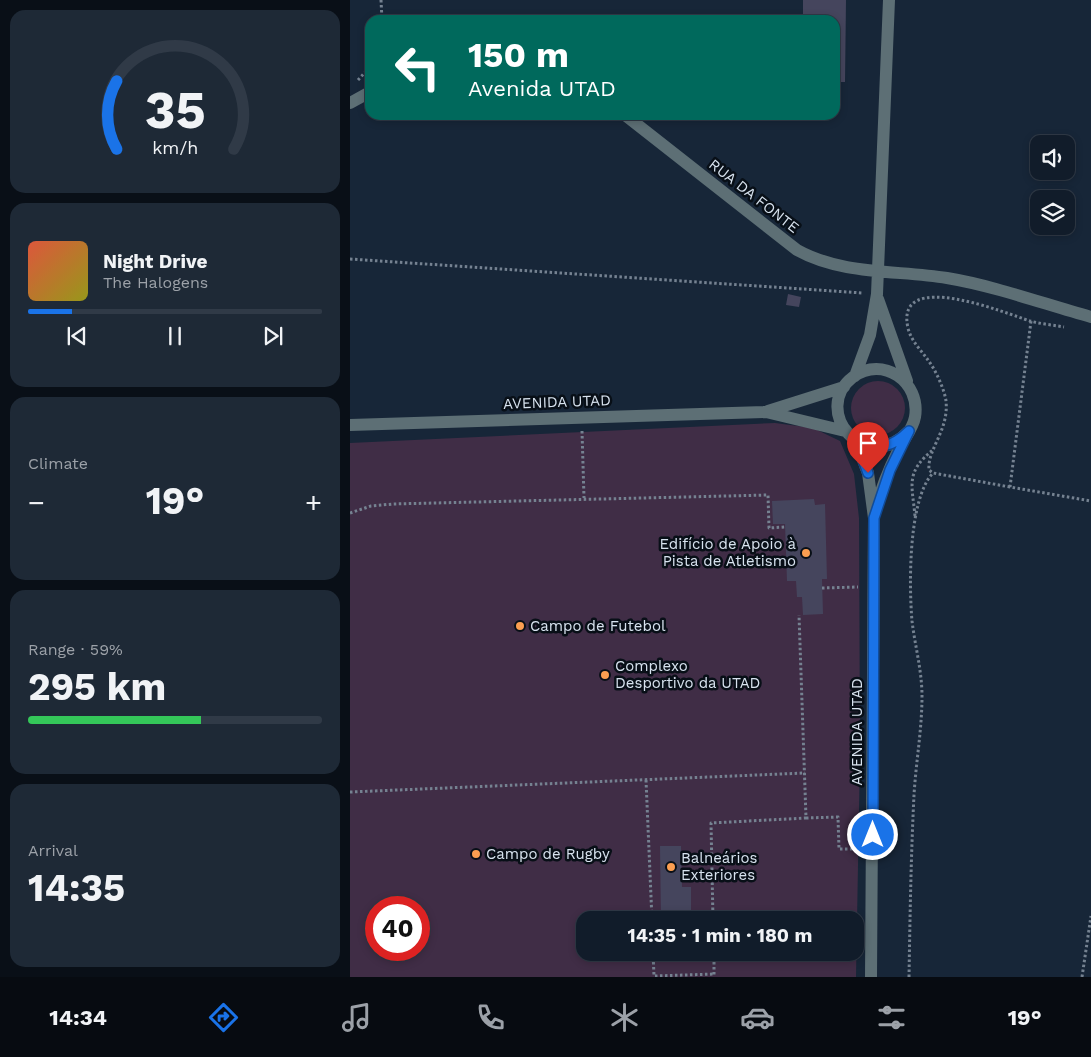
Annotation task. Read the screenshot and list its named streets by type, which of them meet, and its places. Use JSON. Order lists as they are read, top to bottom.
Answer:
{
  "streets": {
    "street": ["RUA DA FONTE", "AVENIDA UTAD"]
  },
  "places": [
    "Edifício de Apoio à Pista de Atletismo",
    "Campo de Futebol",
    "Complexo Desportivo da UTAD",
    "Campo de Rugby",
    "Balneários Exteriores"
  ],
  "page": {
    "turn": ["150 m", "Avenida UTAD"],
    "song": ["Night Drive", "The Halogens"],
    "tile": [
      "Climate",
      ["Range · 59%", "295 km"],
      ["Arrival", "14:35"]
    ],
    "heat": ["−", "19°", "+"],
    "limit": "40",
    "trip": "14:35 · 1 min · 180 m",
    "tabs": ["14:34", "19°"],
    "gauge": ["35", "km/h"]
  }
}
